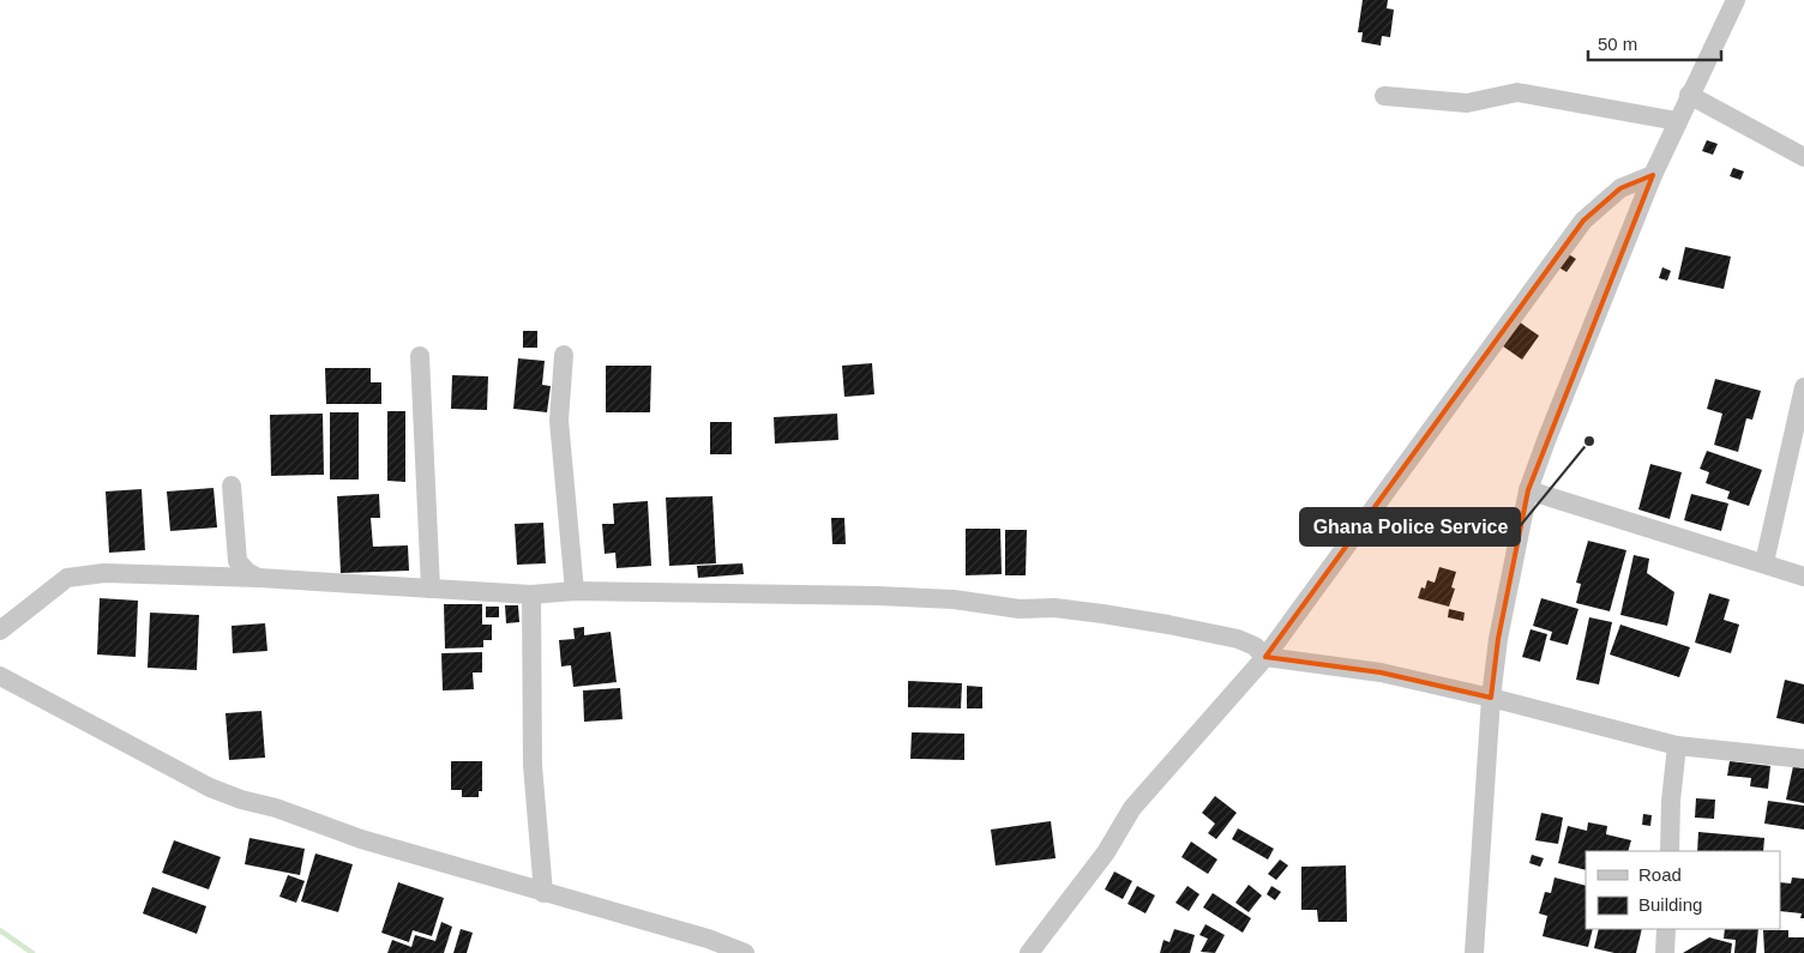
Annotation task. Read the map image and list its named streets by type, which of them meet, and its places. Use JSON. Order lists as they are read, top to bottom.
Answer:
{
  "places": ["Ghana Police Service"],
  "legend": ["Road", "Building"],
  "scale_bar": "50 m"
}
